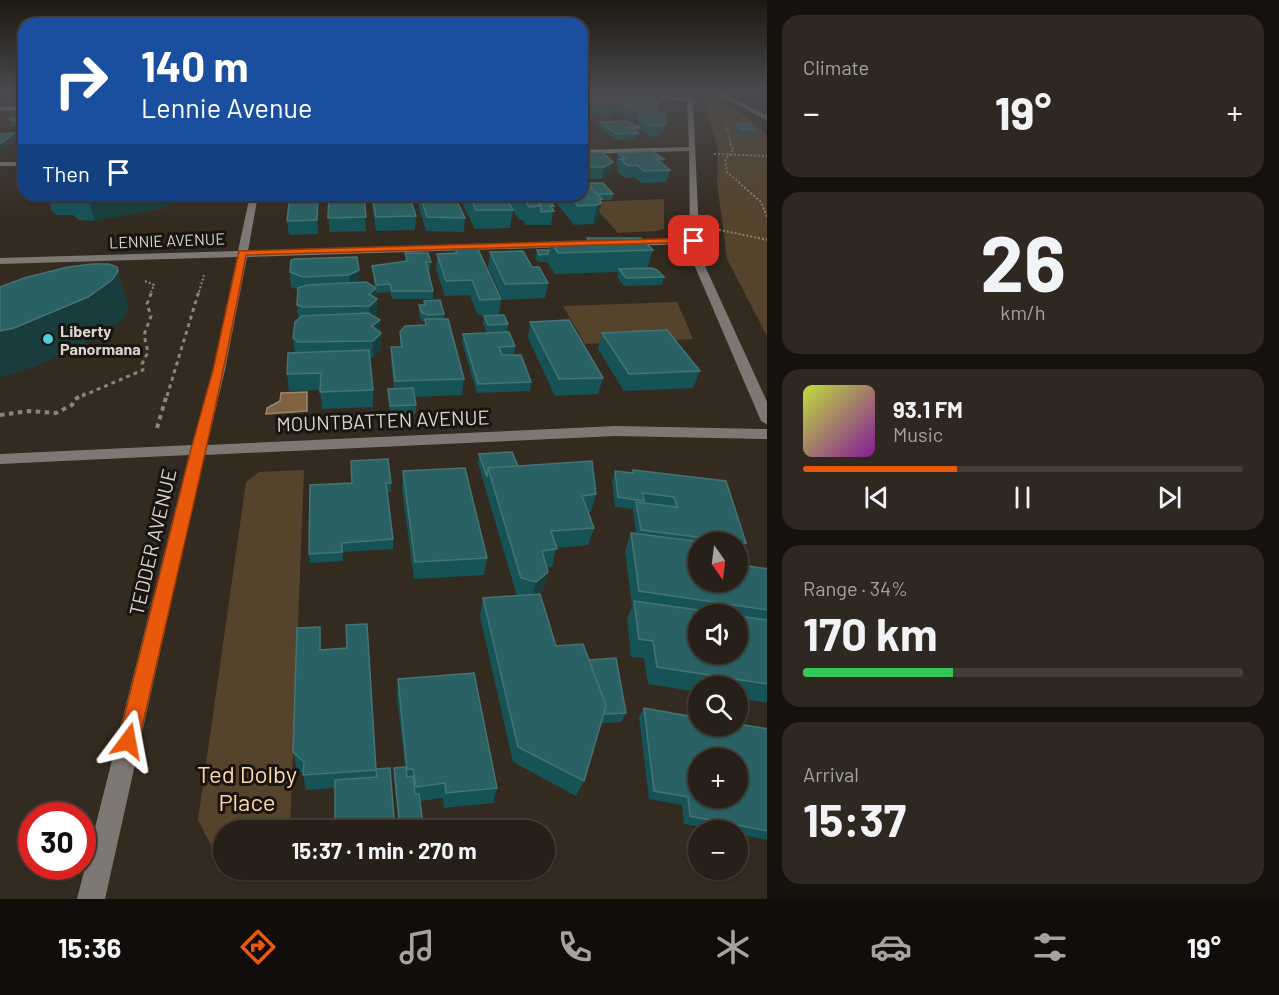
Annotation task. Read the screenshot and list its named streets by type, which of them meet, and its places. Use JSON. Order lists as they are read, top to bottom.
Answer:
{
  "streets": {
    "street": ["LENNIE AVENUE", "MOUNTBATTEN AVENUE", "TEDDER AVENUE"]
  },
  "crossings": [
    ["LENNIE AVENUE", "TEDDER AVENUE"],
    ["MOUNTBATTEN AVENUE", "TEDDER AVENUE"]
  ],
  "parks": ["Ted Dolby Place"],
  "places": ["Liberty Panormana"],
  "north": "bottom",
  "page": {
    "tile": [
      "Climate",
      ["26", "km/h"],
      ["Range · 34%", "170 km"],
      ["Arrival", "15:37"]
    ],
    "turn": ["140 m", "Lennie Avenue"],
    "heat": ["−", "19°", "+"],
    "then": "Then",
    "song": ["93.1 FM", "Music"],
    "map_buttons": ["+", "−"],
    "limit": "30",
    "trip": "15:37 · 1 min · 270 m",
    "tabs": ["15:36", "19°"]
  }
}
